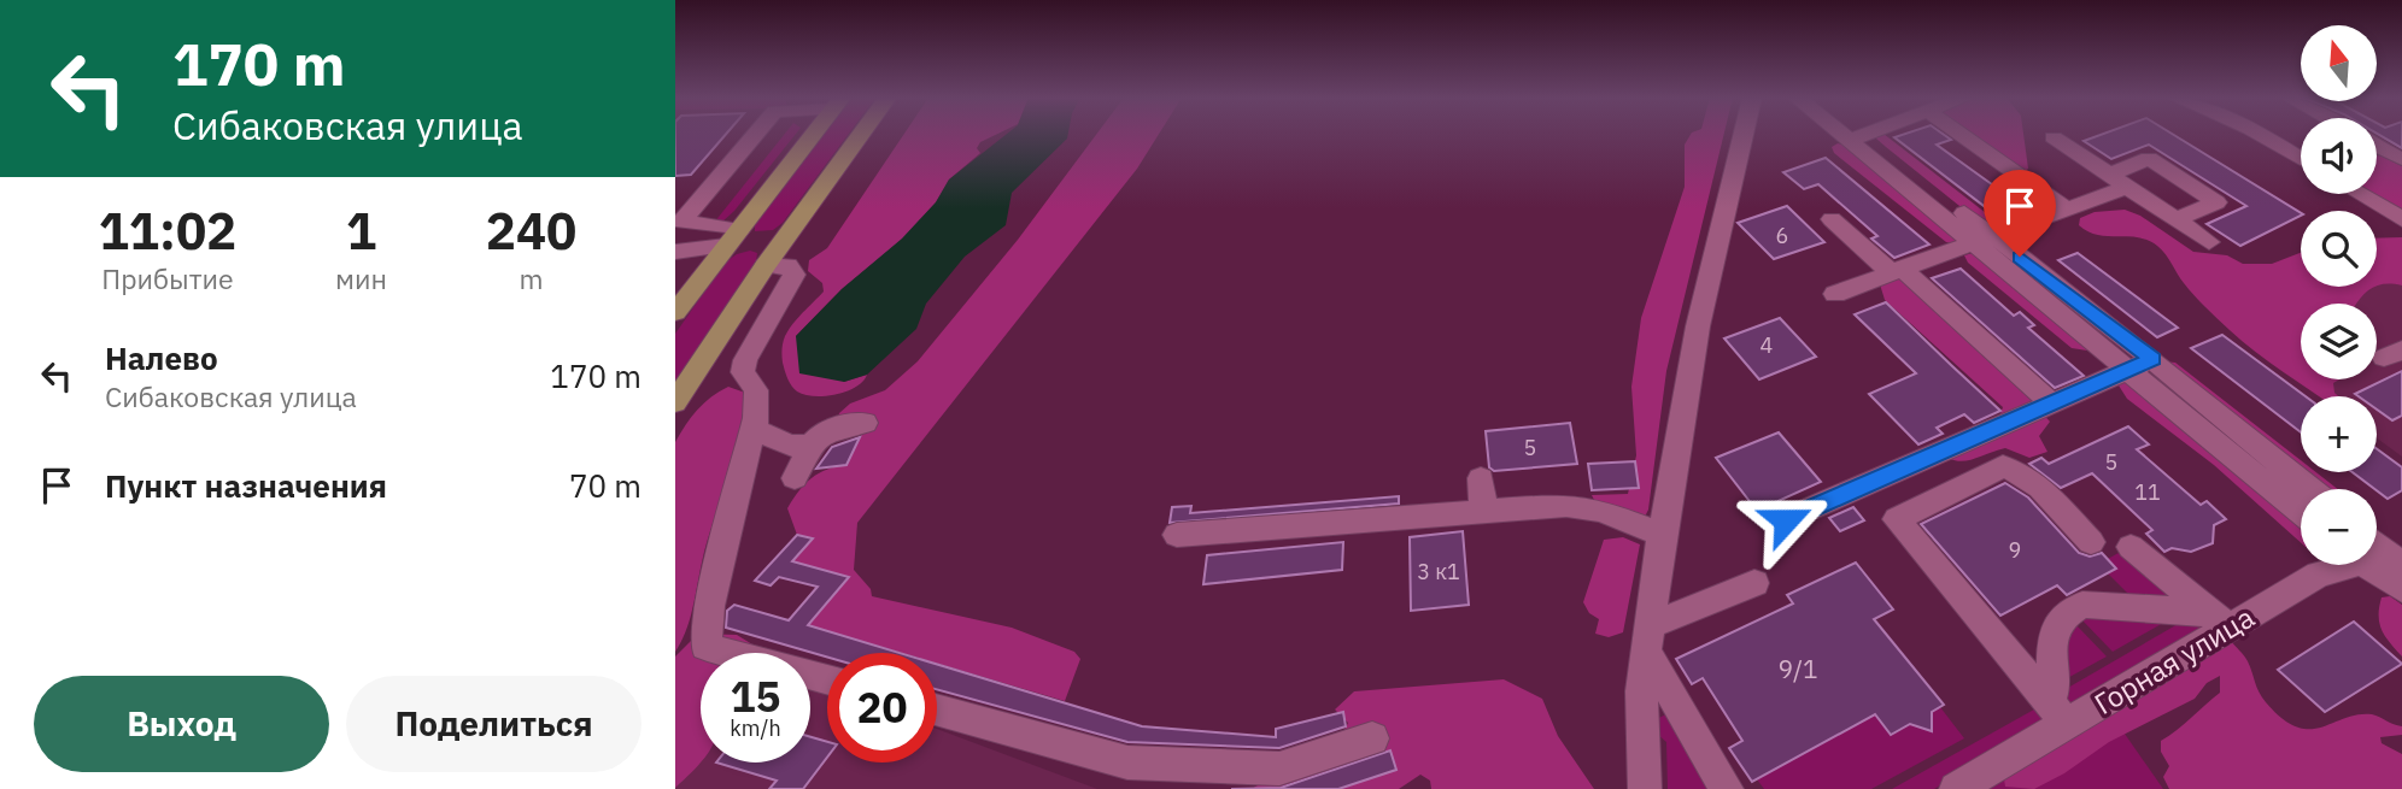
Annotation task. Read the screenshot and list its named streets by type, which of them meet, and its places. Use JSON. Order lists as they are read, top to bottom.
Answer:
{
  "streets": {
    "street": ["Горная улица"]
  },
  "house_numbers": [
    "6",
    "4",
    "5",
    "5",
    "11",
    "9",
    "3 к1",
    "9/1"
  ],
  "north": "top",
  "page": {
    "turn": ["170 m", "Сибаковская улица"],
    "map_buttons": ["+", "−"],
    "eta": [
      "11:02",
      "Прибытие",
      "1",
      "мин",
      "240",
      "m"
    ],
    "list": [
      {
        "name": "Налево",
        "note": "Сибаковская улица",
        "value": "170 m"
      },
      {
        "name": "Пункт назначения",
        "value": "70 m"
      }
    ],
    "speed": "15 km/h",
    "limit": "20",
    "buttons": ["Выход", "Поделиться"]
  }
}
